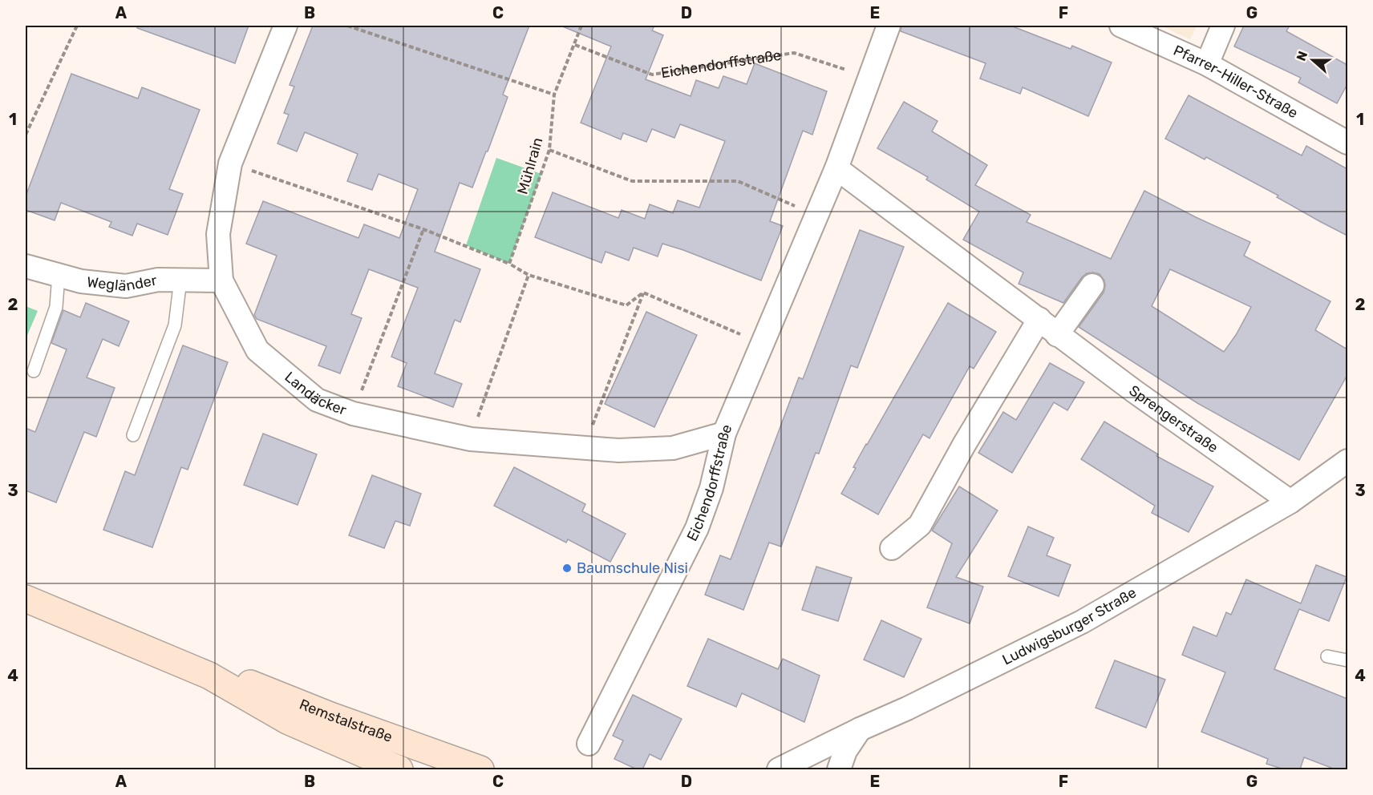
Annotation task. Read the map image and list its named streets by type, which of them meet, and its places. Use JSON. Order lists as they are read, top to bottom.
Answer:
{
  "streets": {
    "main road": ["Remstalstraße"],
    "street": [
      "Eichendorffstraße",
      "Pfarrer-Hiller-Straße",
      "Wegländer",
      "Landäcker",
      "Sprengerstraße",
      "Ludwigsburger Straße"
    ],
    "path": ["Mühlrain"]
  },
  "crossings": [
    ["Eichendorffstraße", "Mühlrain"],
    ["Eichendorffstraße", "Landäcker"],
    ["Eichendorffstraße", "Sprengerstraße"],
    ["Wegländer", "Landäcker"],
    ["Sprengerstraße", "Ludwigsburger Straße"]
  ],
  "places": ["Baumschule Nisi"],
  "north": "left",
  "grid": {
    "columns": [
      "A",
      "B",
      "C",
      "D",
      "E",
      "F",
      "G"
    ],
    "rows": [
      "1",
      "2",
      "3",
      "4"
    ]
  }
}
